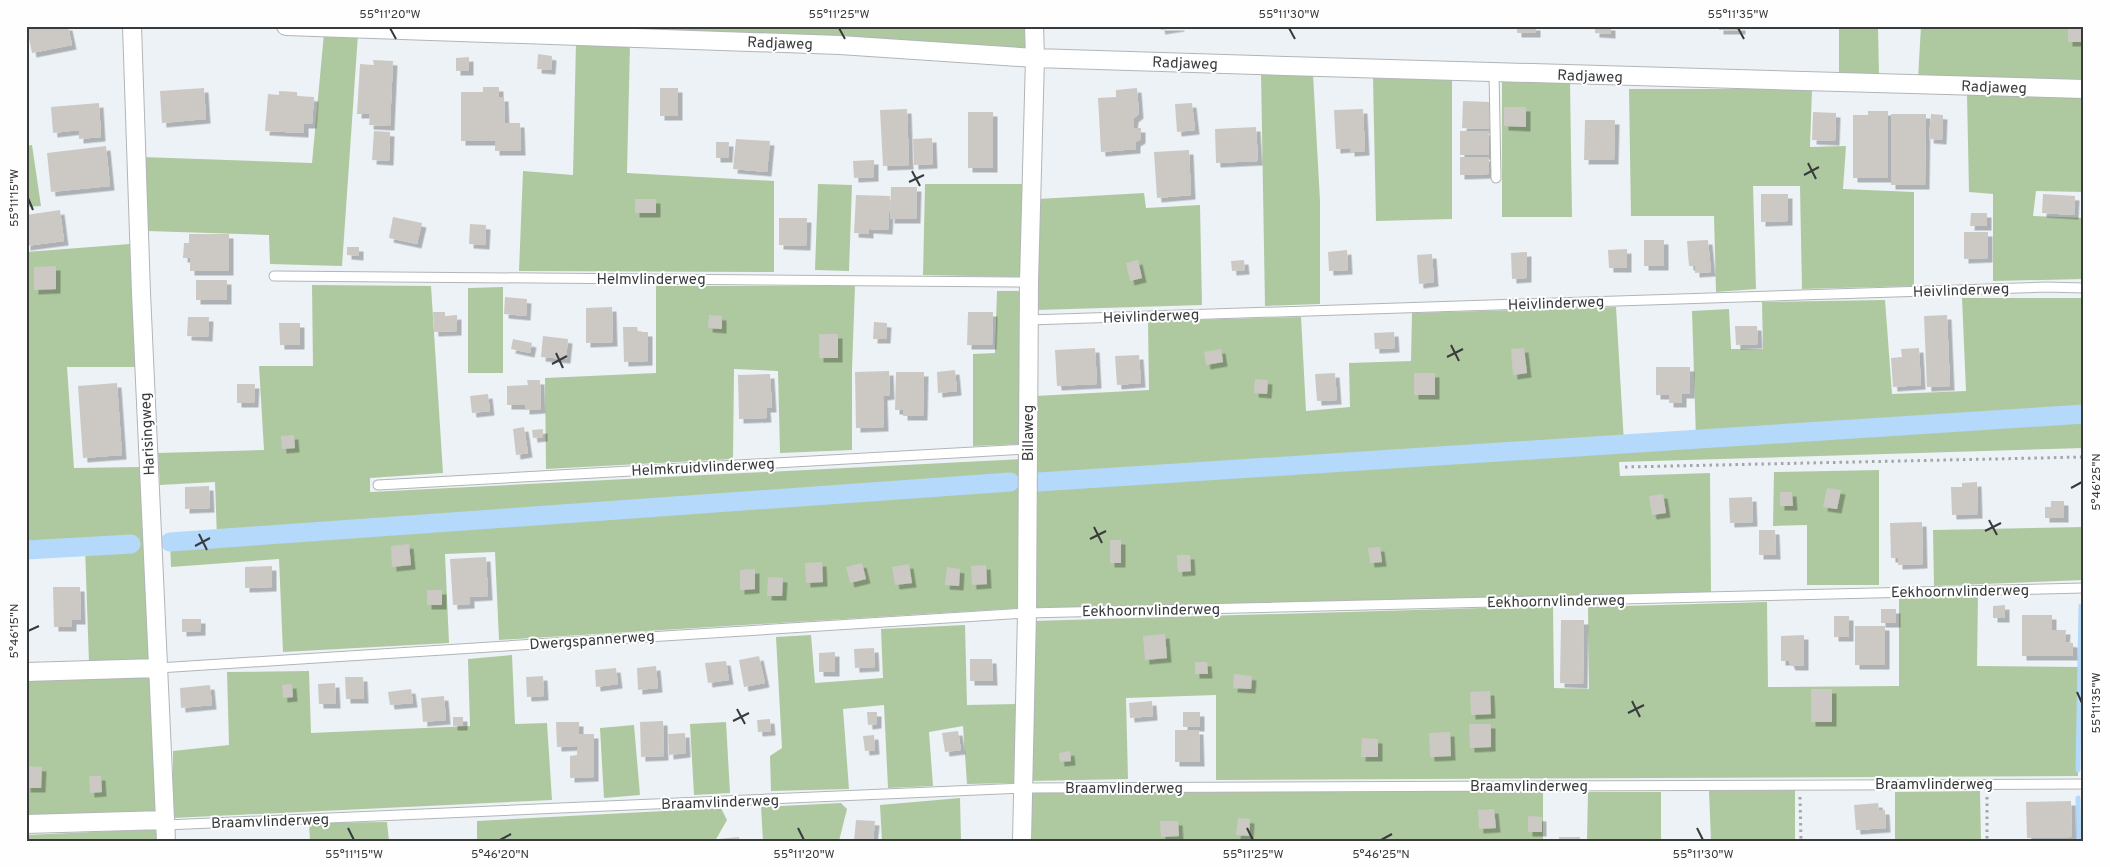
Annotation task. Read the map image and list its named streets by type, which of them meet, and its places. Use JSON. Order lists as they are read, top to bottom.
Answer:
{
  "streets": {
    "street": ["Radjaweg", "Billaweg", "Harisingweg"],
    "lane": [
      "Helmvlinderweg",
      "Heivlinderweg",
      "Helmkruidvlinderweg",
      "Eekhoornvlinderweg",
      "Dwergspannerweg",
      "Braamvlinderweg"
    ]
  },
  "crossings": [
    ["Radjaweg", "Billaweg"],
    ["Helmvlinderweg", "Billaweg"],
    ["Heivlinderweg", "Billaweg"],
    ["Billaweg", "Helmkruidvlinderweg"],
    ["Billaweg", "Eekhoornvlinderweg"],
    ["Billaweg", "Dwergspannerweg"],
    ["Billaweg", "Braamvlinderweg"],
    ["Harisingweg", "Dwergspannerweg"],
    ["Harisingweg", "Braamvlinderweg"],
    ["Eekhoornvlinderweg", "Dwergspannerweg"]
  ],
  "coordinates": [
    "55°11'20\"W",
    "55°11'25\"W",
    "55°11'30\"W",
    "55°11'35\"W",
    "55°11'15\"W",
    "5°46'25\"N",
    "5°46'15\"N",
    "5°46'20\"N"
  ]
}
